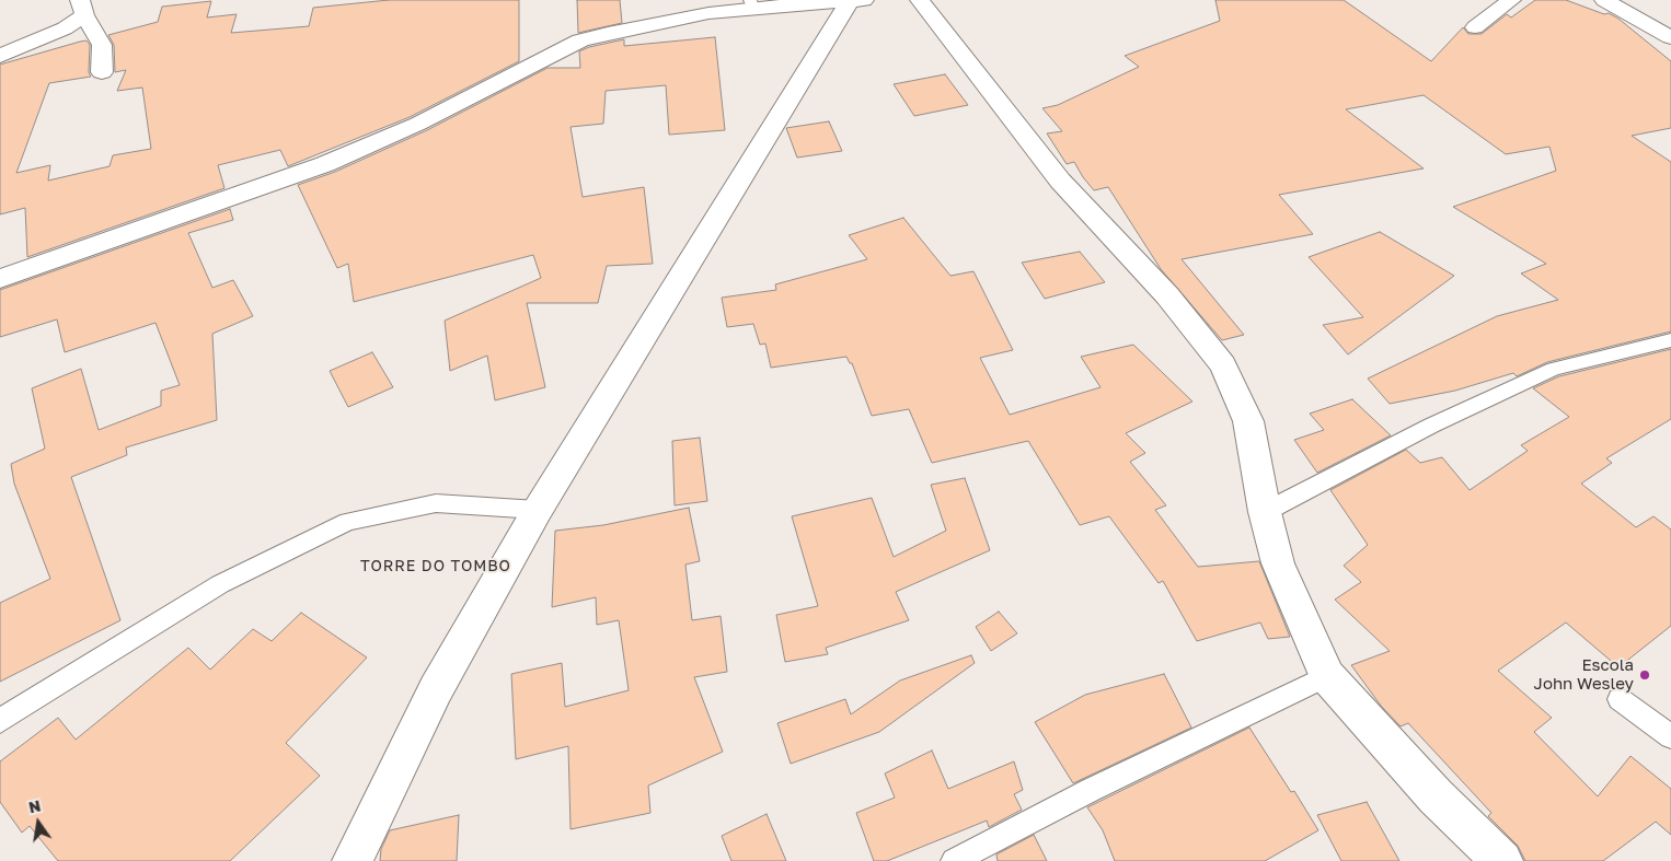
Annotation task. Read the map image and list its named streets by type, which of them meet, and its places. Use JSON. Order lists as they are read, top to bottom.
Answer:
{
  "districts": ["TORRE DO TOMBO"],
  "places": ["Escola John Wesley"],
  "north": "top"
}
